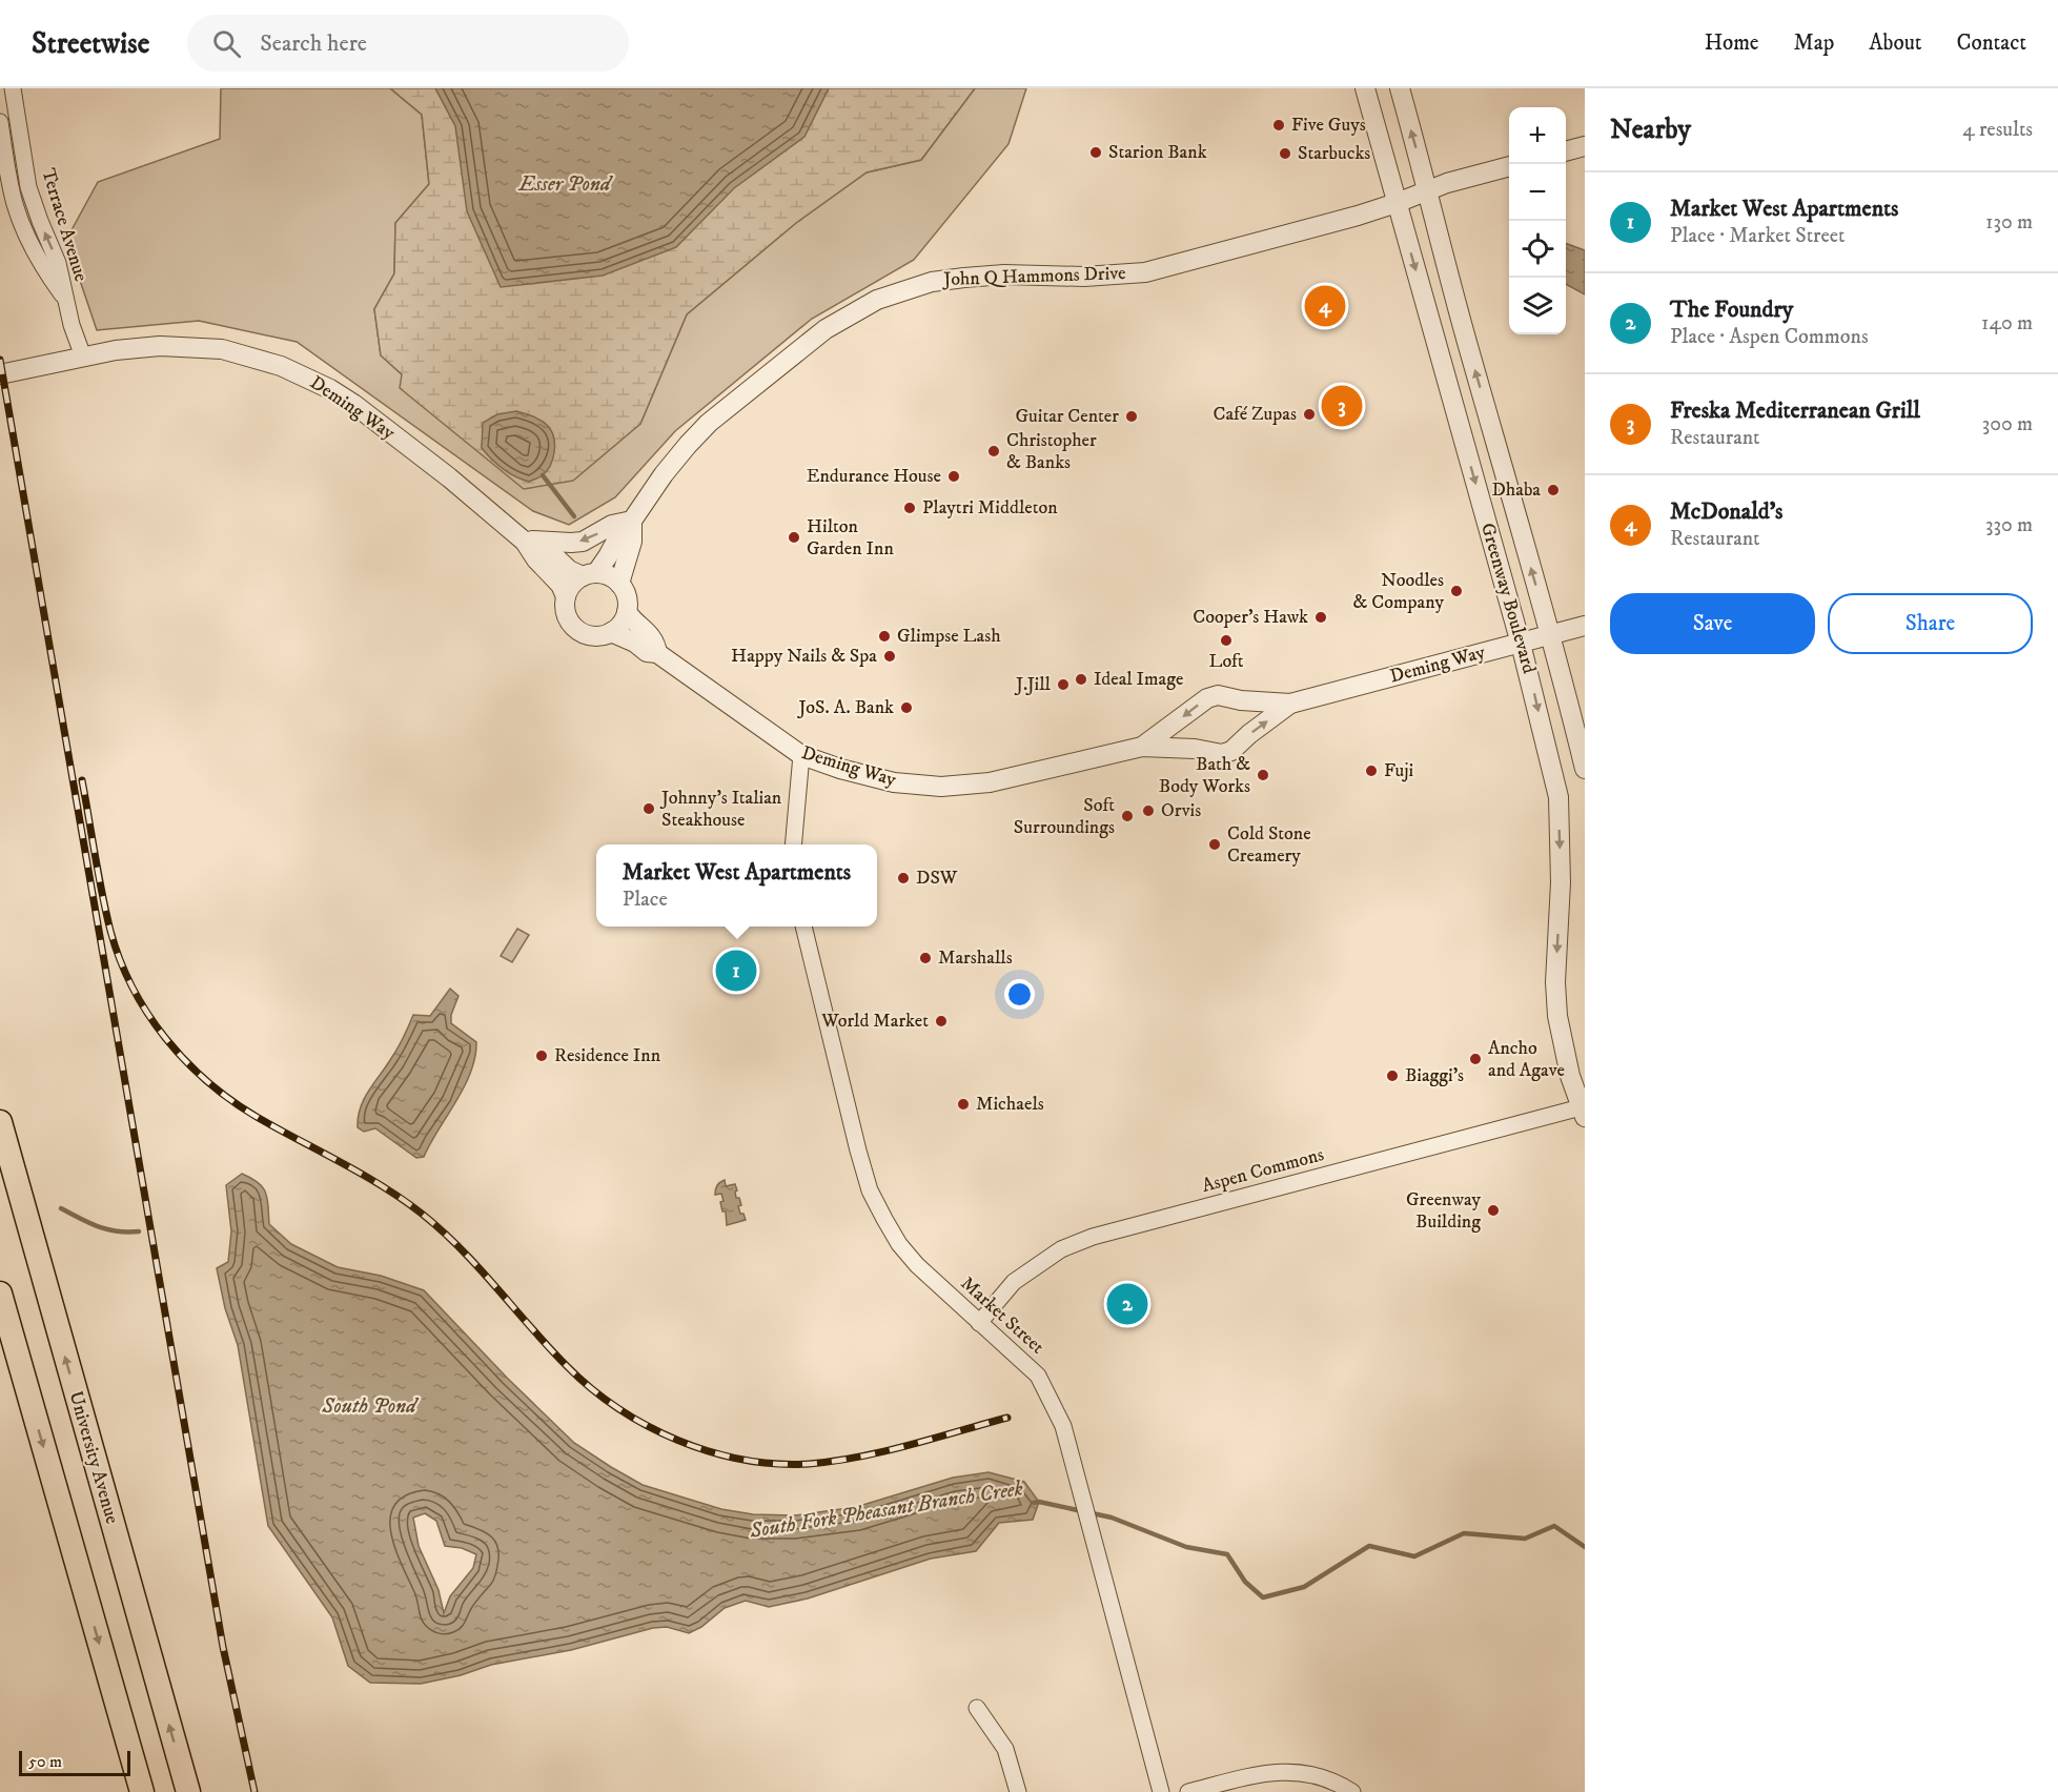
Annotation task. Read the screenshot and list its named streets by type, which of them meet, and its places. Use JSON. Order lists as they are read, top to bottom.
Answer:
{
  "streets": {
    "main road": ["University Avenue"],
    "street": [
      "Terrace Avenue",
      "John Q Hammons Drive",
      "Deming Way",
      "Greenway Boulevard",
      "Aspen Commons",
      "Market Street"
    ]
  },
  "crossings": [
    ["Terrace Avenue", "Deming Way"],
    ["John Q Hammons Drive", "Deming Way"],
    ["John Q Hammons Drive", "Greenway Boulevard"],
    ["Deming Way", "Greenway Boulevard"],
    ["Greenway Boulevard", "Aspen Commons"],
    ["Aspen Commons", "Market Street"]
  ],
  "water": ["Esser Pond", "South Pond", "South Fork Pheasant Branch Creek"],
  "places": [
    "Five Guys",
    "Starion Bank",
    "Starbucks",
    "Café Zupas",
    "Guitar Center",
    "Christopher & Banks",
    "Endurance House",
    "Dhaba",
    "Playtri Middleton",
    "Hilton Garden Inn",
    "Noodles & Company",
    "Cooper's Hawk",
    "Glimpse Lash",
    "Loft",
    "Happy Nails & Spa",
    "Ideal Image",
    "J.Jill",
    "JoS. A. Bank",
    "Fuji",
    "Bath & Body Works",
    "Johnny's Italian Steakhouse",
    "Orvis",
    "Soft Surroundings",
    "Cold Stone Creamery",
    "DSW",
    "Marshalls",
    "World Market",
    "Residence Inn",
    "Ancho and Agave",
    "Biaggi's",
    "Michaels",
    "Greenway Building"
  ],
  "scale_bar": "50 m",
  "page": {
    "header": "Streetwise",
    "search": "Search here",
    "nav": [
      "Home",
      "Map",
      "About",
      "Contact"
    ],
    "heading": ["Nearby", "4 results"],
    "map_buttons": ["+", "−"],
    "list": [
      {
        "mark": "1",
        "name": "Market West Apartments",
        "note": "Place · Market Street",
        "value": "130 m"
      },
      {
        "mark": "2",
        "name": "The Foundry",
        "note": "Place · Aspen Commons",
        "value": "140 m"
      },
      {
        "mark": "3",
        "name": "Freska Mediterranean Grill",
        "note": "Restaurant",
        "value": "300 m"
      },
      {
        "mark": "4",
        "name": "McDonald's",
        "note": "Restaurant",
        "value": "330 m"
      }
    ],
    "pins": [
      "4",
      "3",
      "1",
      "2"
    ],
    "buttons": ["Save", "Share"],
    "popup": ["Market West Apartments", "Place"],
    "scale": "50 m"
  }
}
